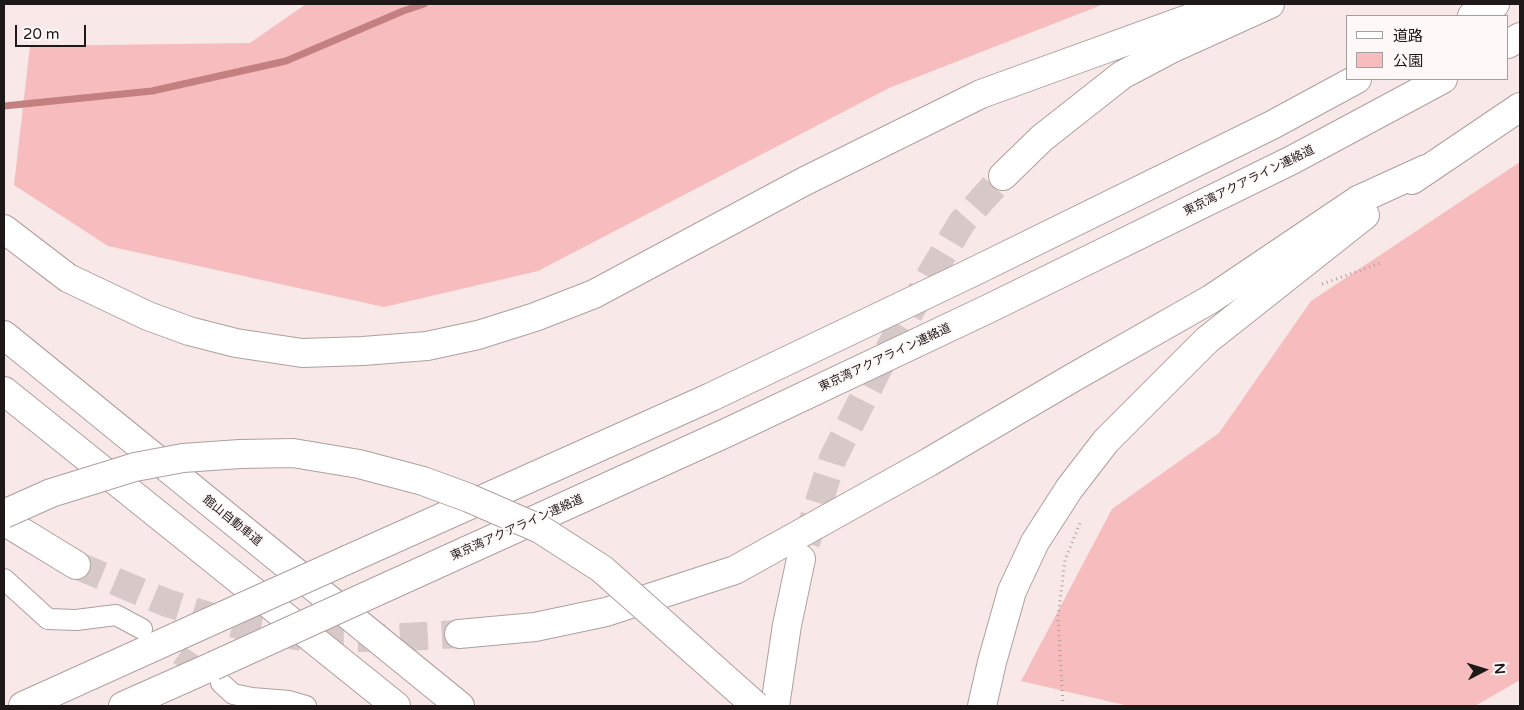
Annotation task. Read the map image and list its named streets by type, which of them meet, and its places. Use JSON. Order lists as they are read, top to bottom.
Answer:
{
  "streets": {
    "highway": ["東京湾アクアライン連絡道", "館山自動車道"]
  },
  "legend": ["道路", "公園"],
  "scale_bar": "20 m",
  "north": "right"
}
